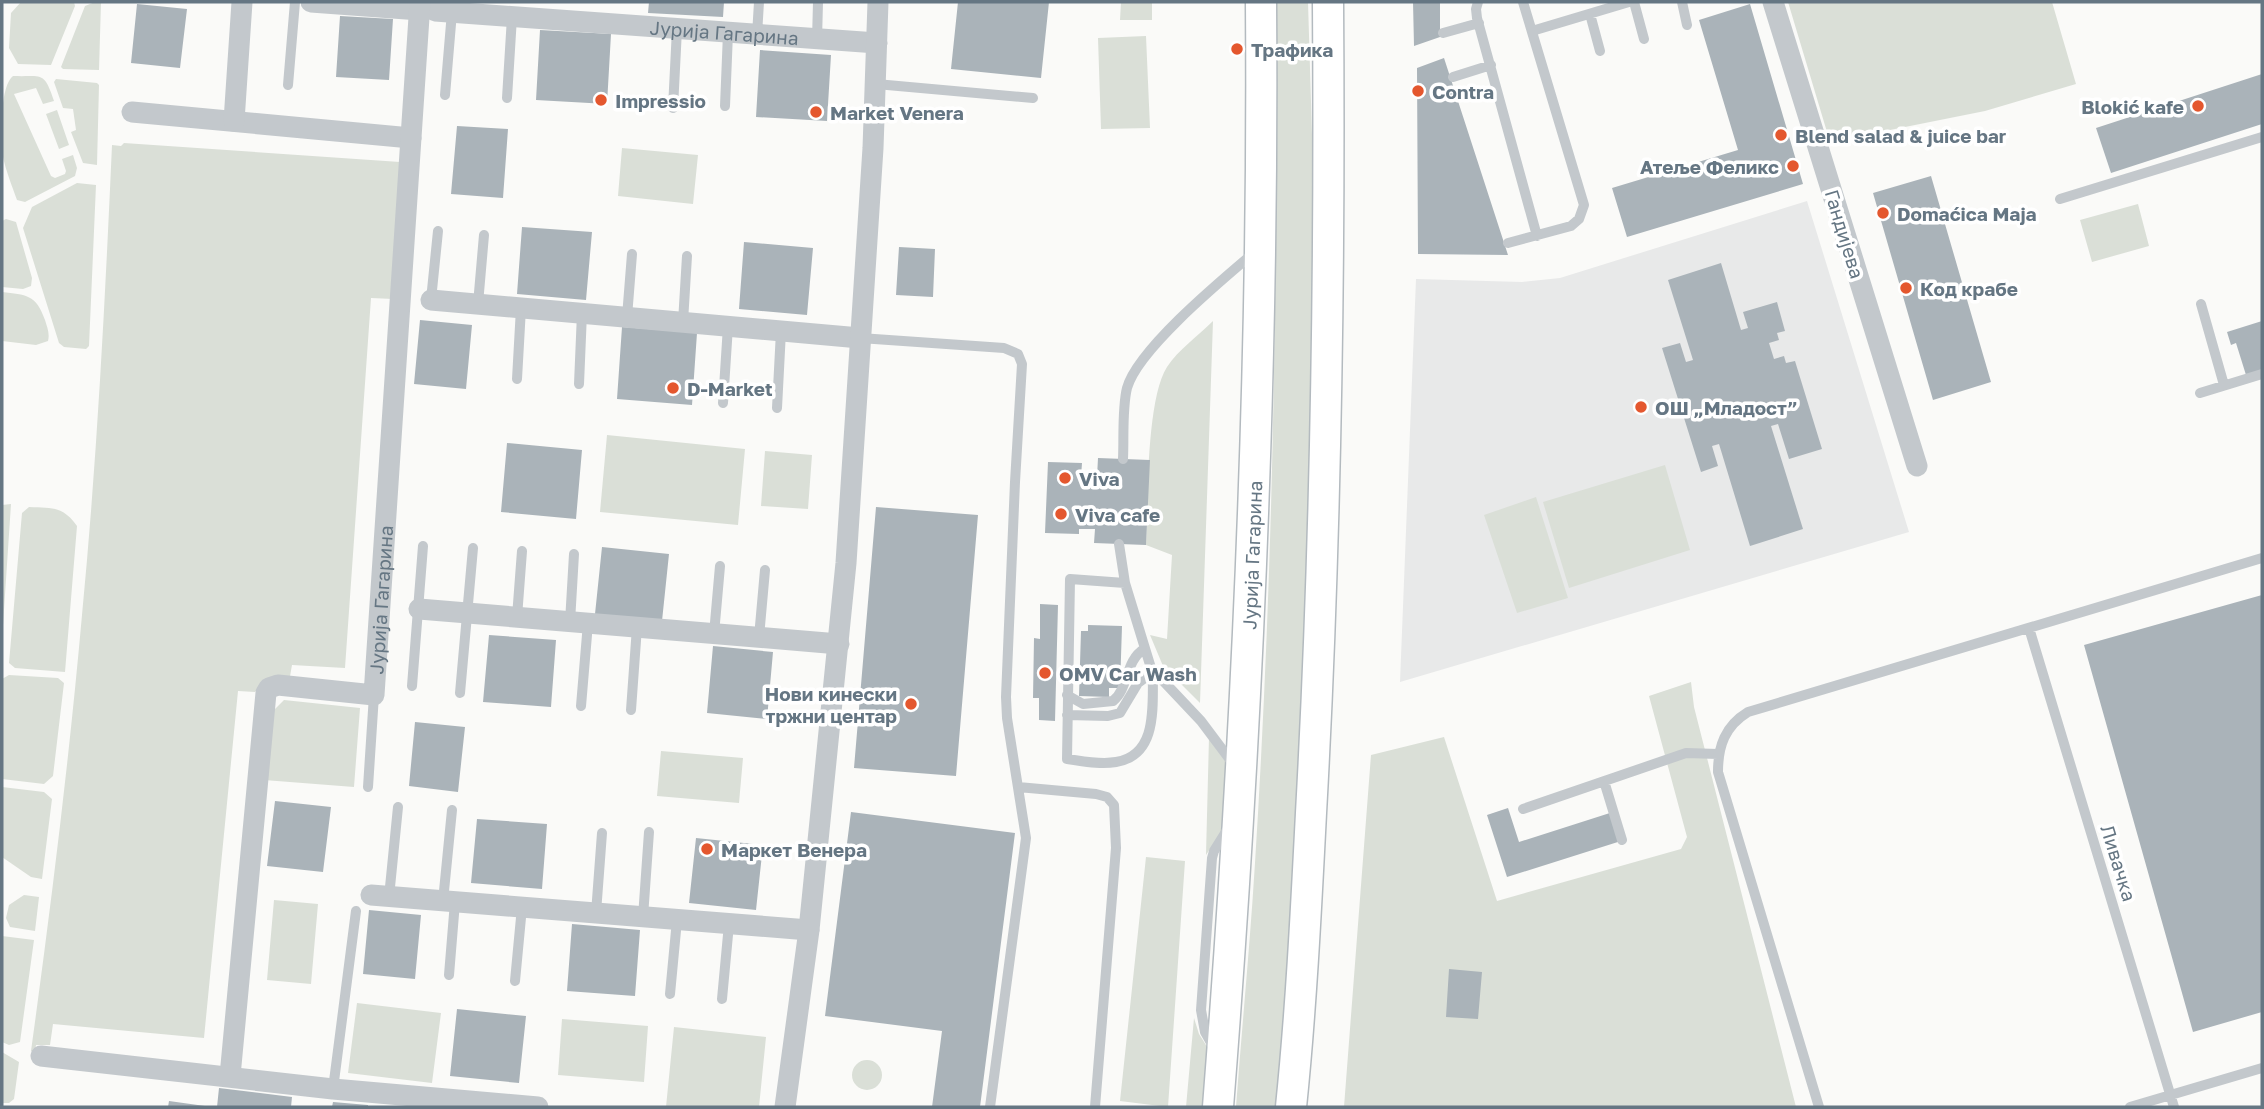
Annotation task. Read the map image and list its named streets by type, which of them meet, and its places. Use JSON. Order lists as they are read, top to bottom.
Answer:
{
  "streets": {
    "main road": ["Јурија Гагарина"],
    "street": ["Гандијева"],
    "lane": ["Ливачка"]
  },
  "places": [
    "Трафика",
    "Contra",
    "Impressio",
    "Blokić kafe",
    "Market Venera",
    "Blend salad & juice bar",
    "Атеље Феликс",
    "Domaćica Maja",
    "Код крабе",
    "D-Market",
    "ОШ „Младост”",
    "Viva",
    "Viva cafe",
    "OMV Car Wash",
    "Нови кинески тржни центар",
    "Маркет Венера"
  ]
}
